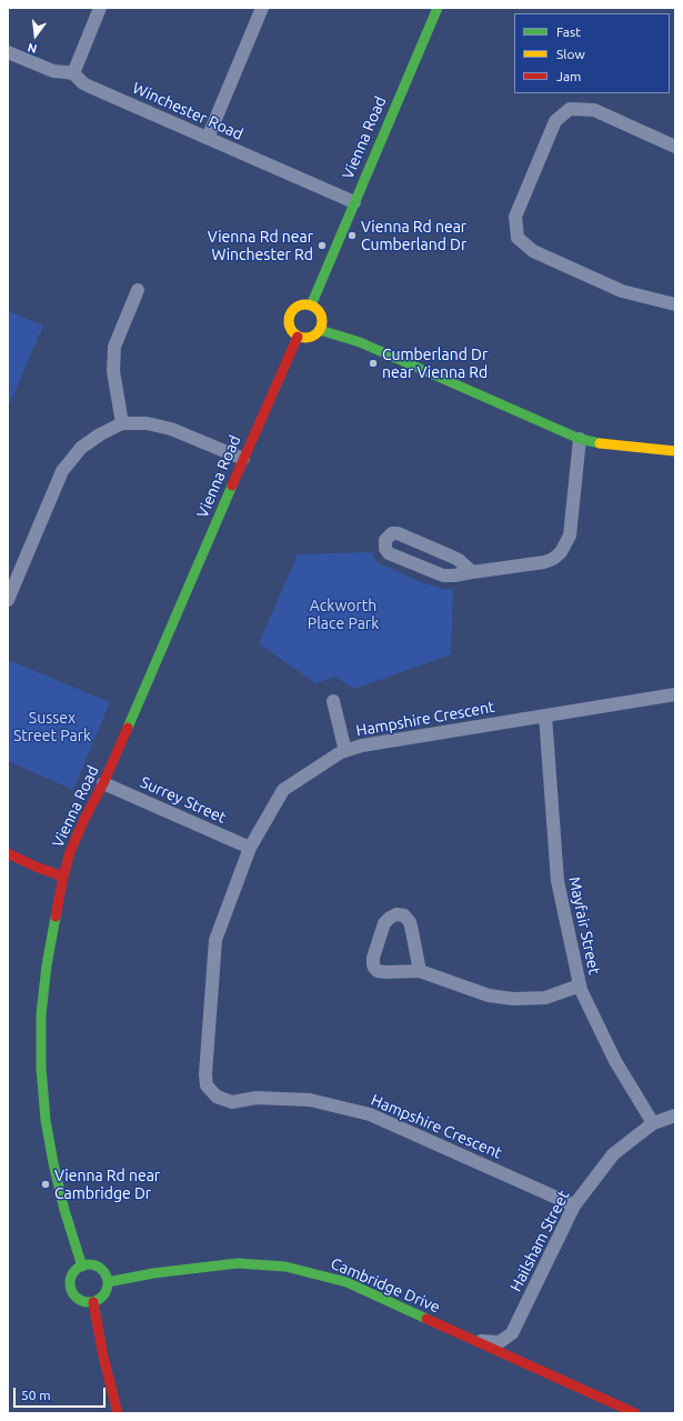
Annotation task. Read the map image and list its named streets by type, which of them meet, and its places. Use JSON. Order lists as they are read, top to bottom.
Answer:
{
  "streets": {
    "main road": ["Vienna Road", "Cambridge Drive"],
    "street": [
      "Winchester Road",
      "Hampshire Crescent",
      "Surrey Street",
      "Mayfair Street",
      "Hailsham Street"
    ]
  },
  "crossings": [
    ["Winchester Road", "Vienna Road"],
    ["Vienna Road", "Surrey Street"],
    ["Vienna Road", "Cambridge Drive"],
    ["Hampshire Crescent", "Surrey Street"],
    ["Hampshire Crescent", "Mayfair Street"],
    ["Hampshire Crescent", "Hailsham Street"],
    ["Mayfair Street", "Hailsham Street"],
    ["Hailsham Street", "Cambridge Drive"]
  ],
  "parks": ["Ackworth Place Park", "Sussex Street Park"],
  "places": [
    "Vienna Rd near Cumberland Dr",
    "Vienna Rd near Winchester Rd",
    "Cumberland Dr near Vienna Rd",
    "Vienna Rd near Cambridge Dr"
  ],
  "legend": ["Fast", "Slow", "Jam"],
  "scale_bar": "50 m",
  "north": "bottom"
}
